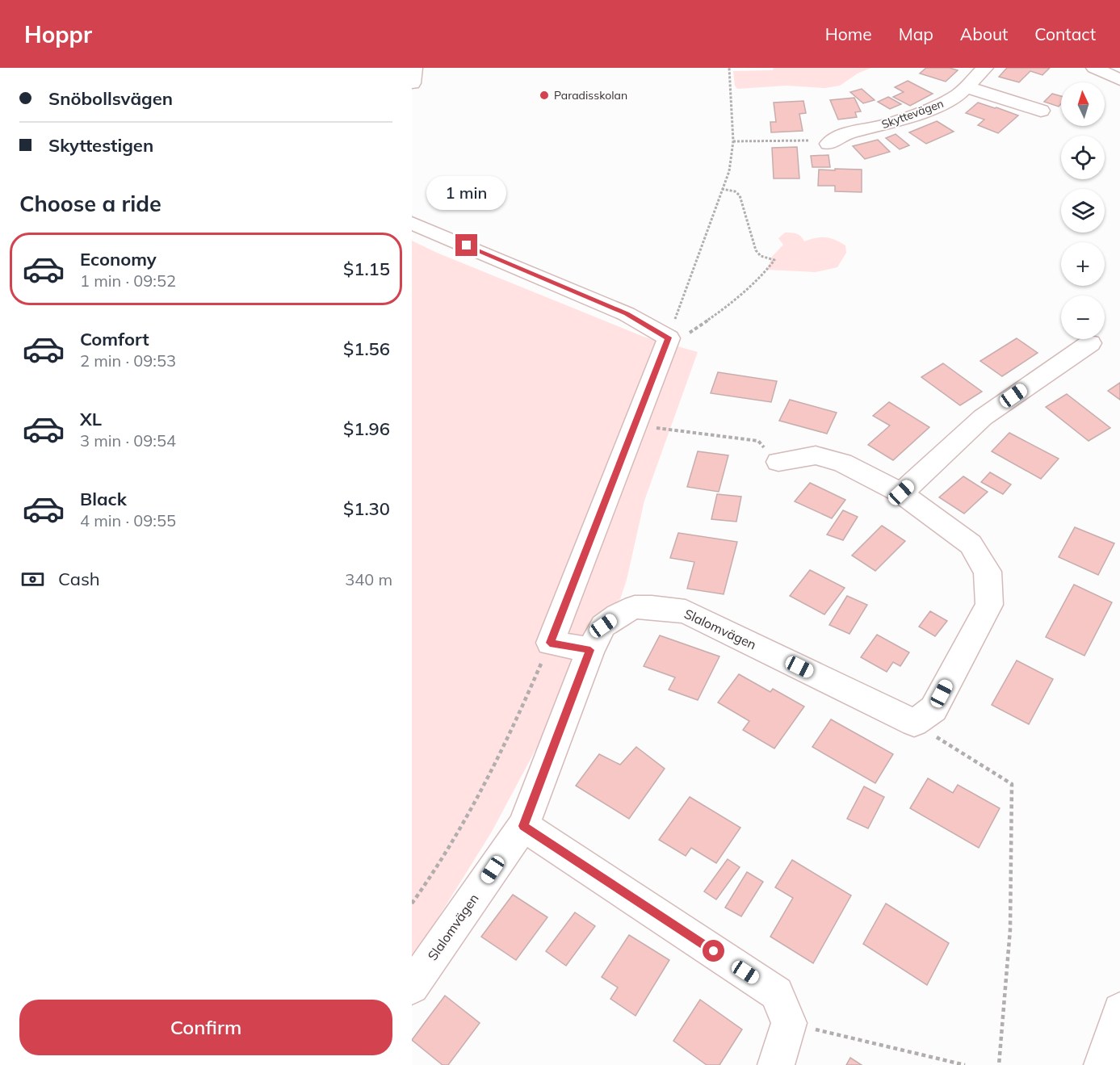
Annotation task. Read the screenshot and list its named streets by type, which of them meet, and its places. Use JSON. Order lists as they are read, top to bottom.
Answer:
{
  "streets": {
    "street": ["Skyttevägen", "Slalomvägen"]
  },
  "places": ["Paradisskolan"],
  "north": "top",
  "page": {
    "header": "Hoppr",
    "nav": [
      "Home",
      "Map",
      "About",
      "Contact"
    ],
    "banner": ["Snöbollsvägen", "Skyttestigen"],
    "map_buttons": ["+", "−"],
    "heading": "Choose a ride",
    "bubble": "1 min",
    "list": [
      {
        "name": "Economy",
        "note": "1 min · 09:52",
        "value": "$1.15"
      },
      {
        "name": "Comfort",
        "note": "2 min · 09:53",
        "value": "$1.56"
      },
      {
        "name": "XL",
        "note": "3 min · 09:54",
        "value": "$1.96"
      },
      {
        "name": "Black",
        "note": "4 min · 09:55",
        "value": "$1.30"
      }
    ],
    "pay": ["Cash", "340 m"],
    "buttons": "Confirm"
  }
}
